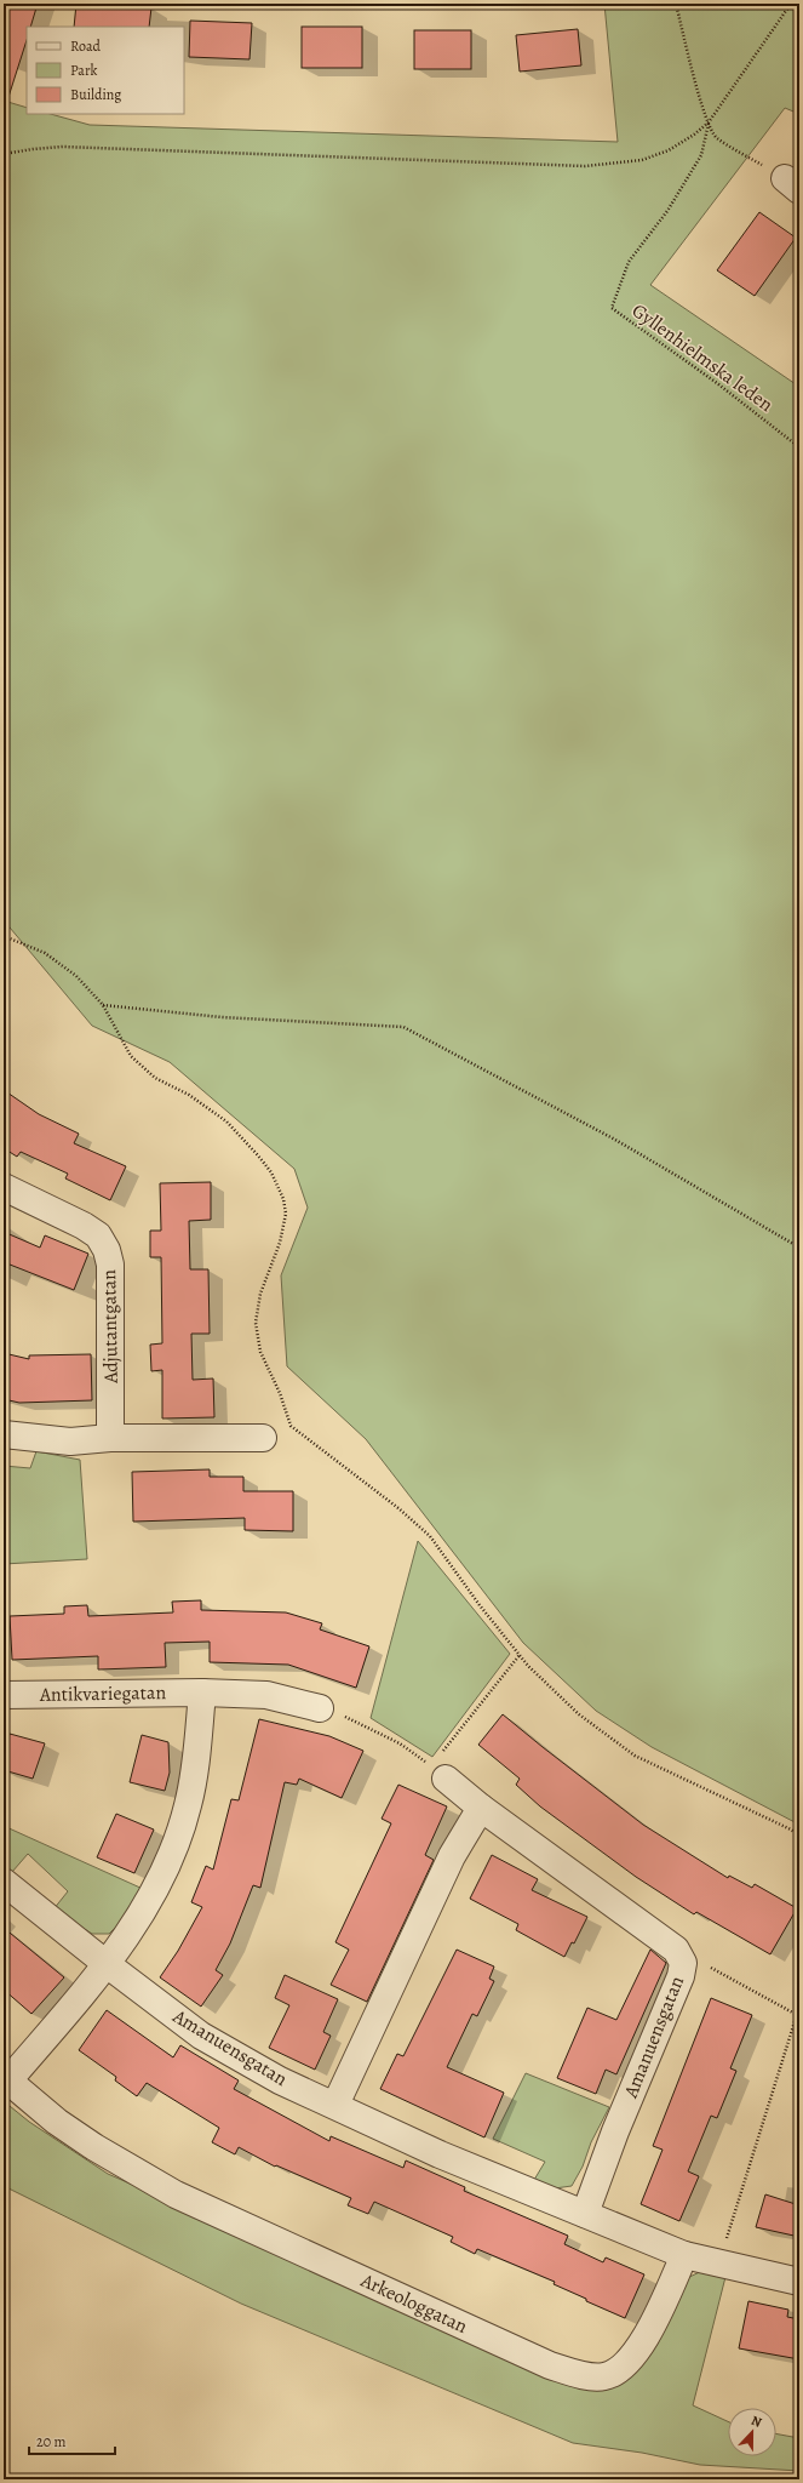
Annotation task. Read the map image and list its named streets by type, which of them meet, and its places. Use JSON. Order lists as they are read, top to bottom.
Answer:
{
  "streets": {
    "street": [
      "Adjutantgatan",
      "Antikvariegatan",
      "Amanuensgatan",
      "Arkeologgatan"
    ],
    "path": ["Gyllenhielmska leden"]
  },
  "crossings": [
    ["Amanuensgatan", "Arkeologgatan"]
  ],
  "legend": ["Road", "Park", "Building"],
  "scale_bar": "20 m",
  "north": "top"
}
